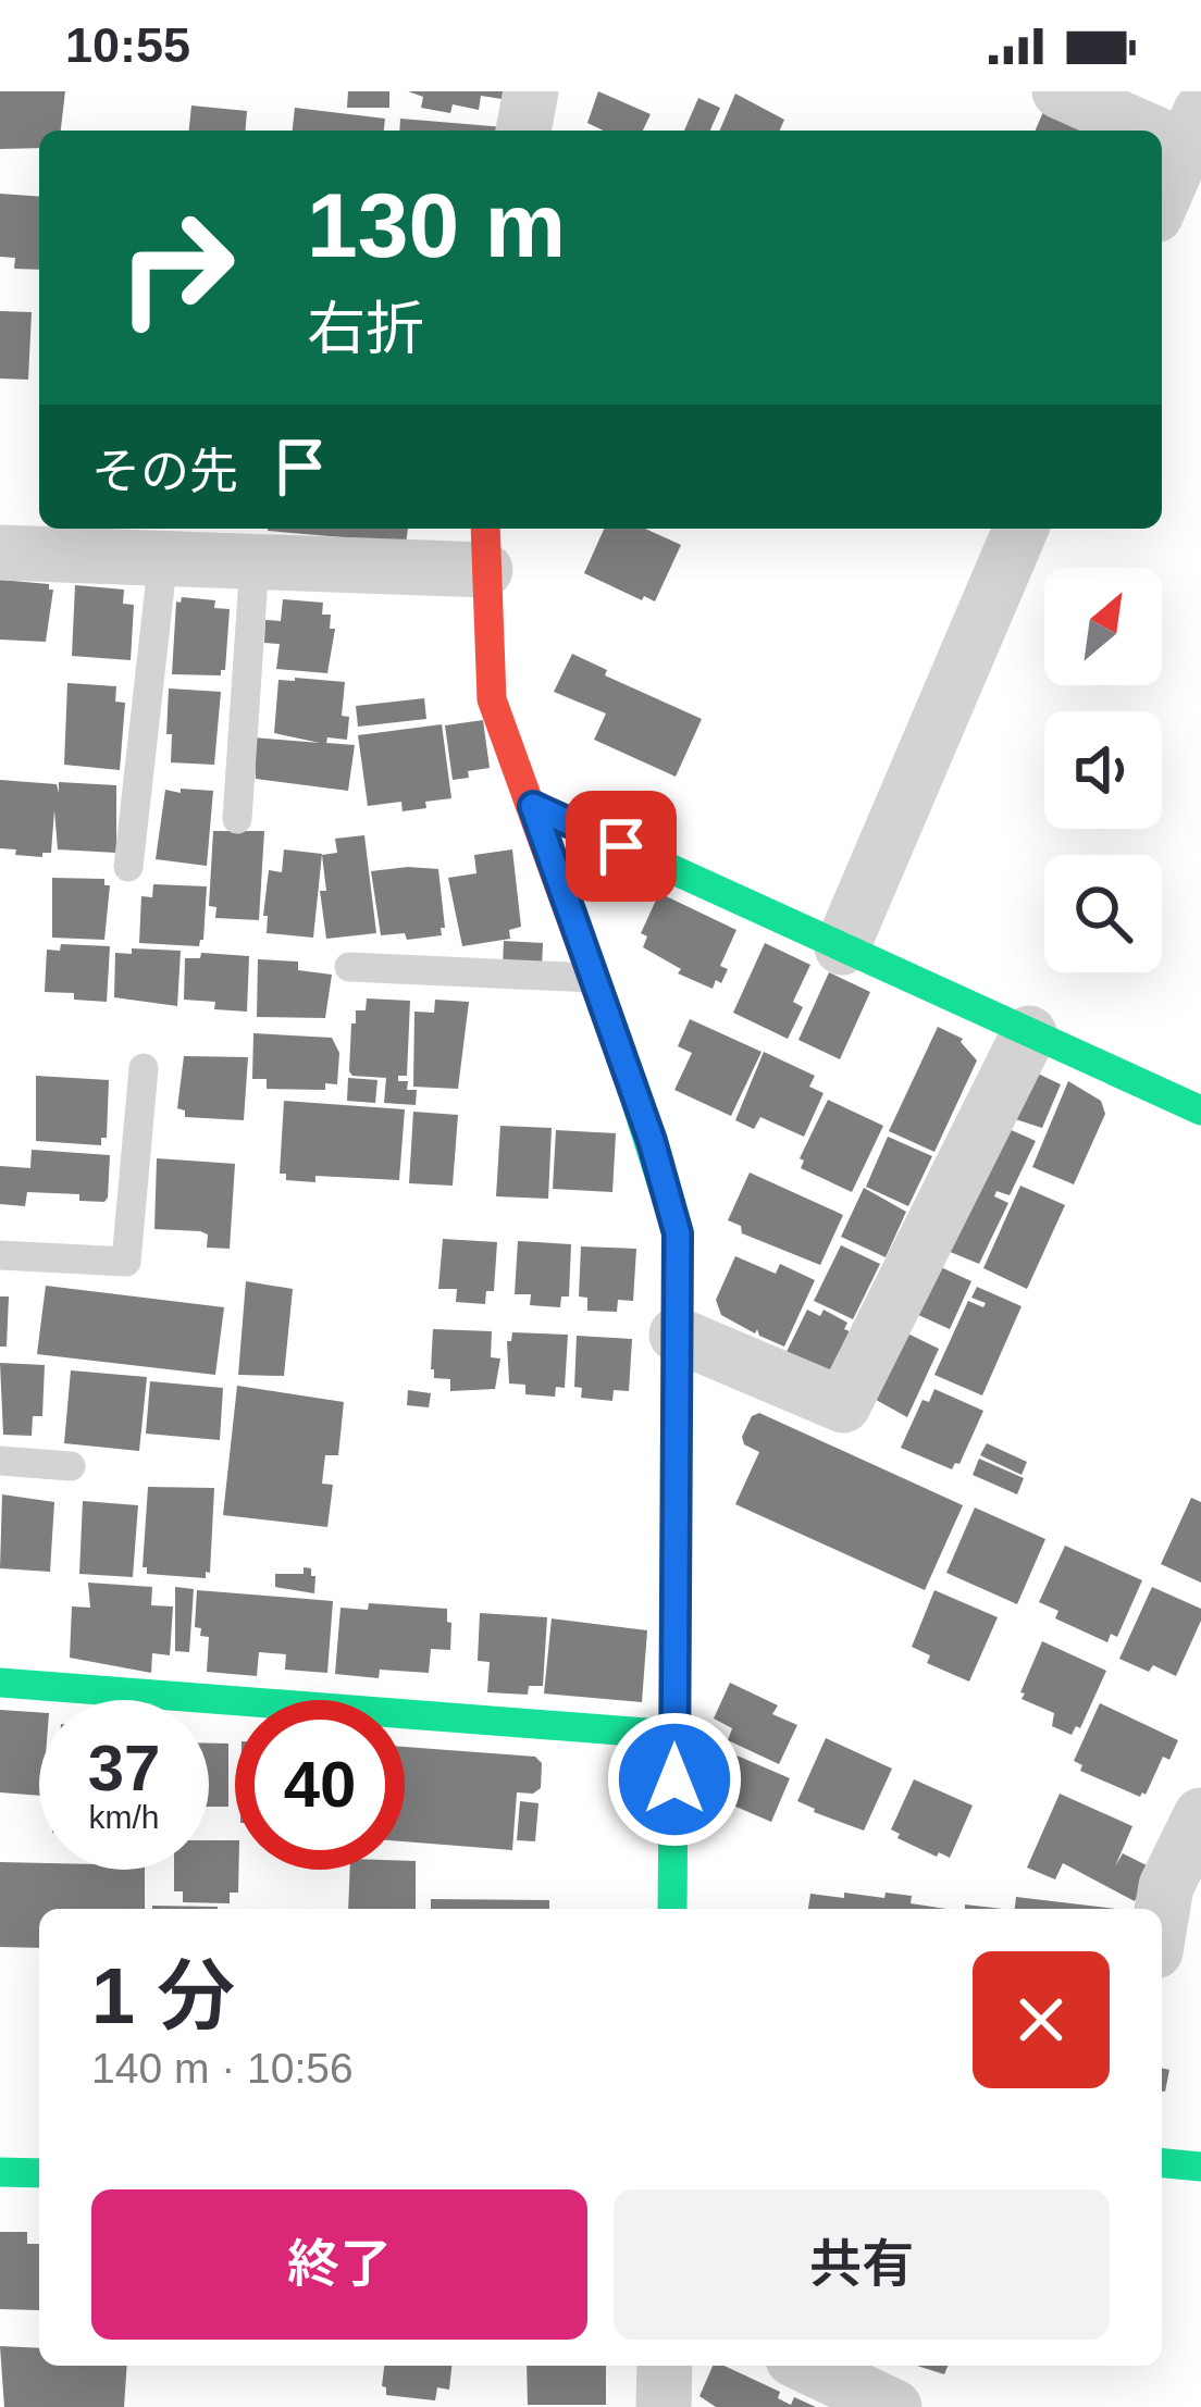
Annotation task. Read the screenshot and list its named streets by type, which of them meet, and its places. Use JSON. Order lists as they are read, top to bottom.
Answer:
{
  "north": "top right",
  "page": {
    "status": "10:55",
    "turn": ["130 m", "右折"],
    "then": "その先",
    "speed": "37 km/h",
    "limit": "40",
    "heading": ["1 分", "140 m · 10:56"],
    "buttons": ["終了", "共有"]
  }
}
